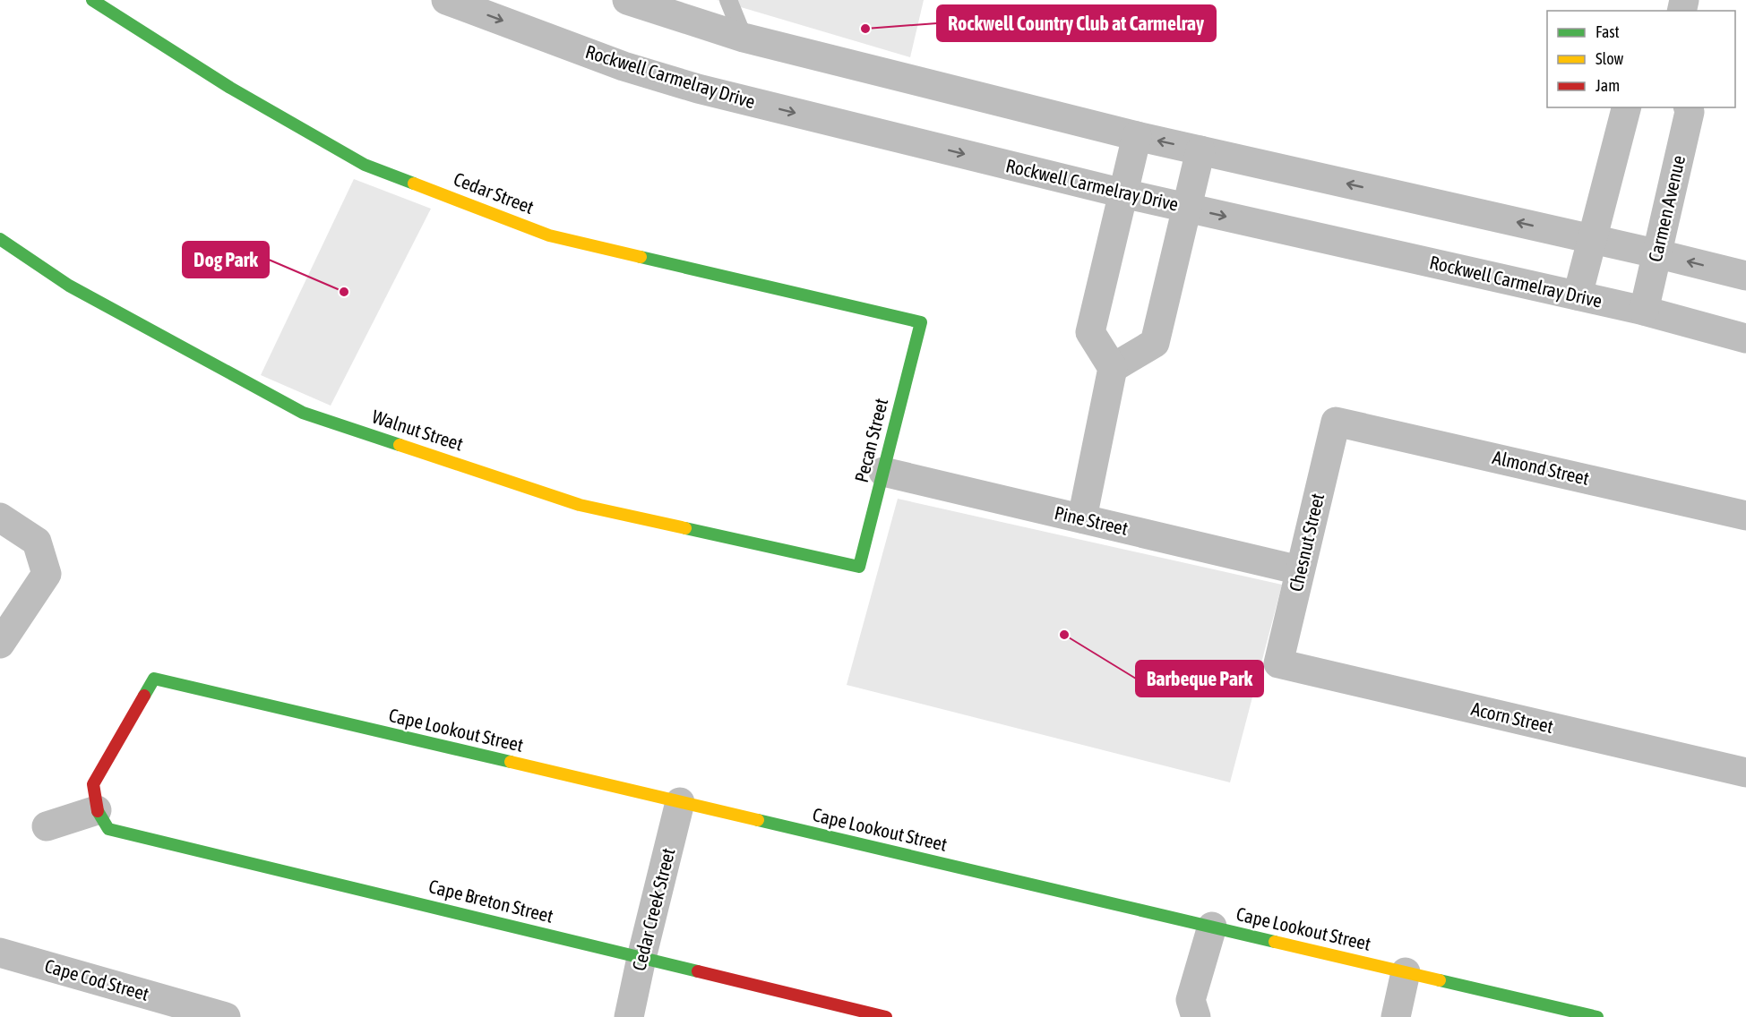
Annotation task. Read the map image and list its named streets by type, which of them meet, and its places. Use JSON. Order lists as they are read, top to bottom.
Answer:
{
  "streets": {
    "street": [
      "Rockwell Carmelray Drive",
      "Cedar Street",
      "Carmen Avenue",
      "Walnut Street",
      "Pecan Street",
      "Almond Street",
      "Pine Street",
      "Chesnut Street",
      "Acorn Street",
      "Cape Lookout Street",
      "Cape Breton Street",
      "Cedar Creek Street",
      "Cape Cod Street"
    ]
  },
  "crossings": [
    ["Rockwell Carmelray Drive", "Carmen Avenue"],
    ["Cedar Street", "Pecan Street"],
    ["Walnut Street", "Pecan Street"],
    ["Pecan Street", "Pine Street"],
    ["Almond Street", "Chesnut Street"],
    ["Pine Street", "Chesnut Street"],
    ["Chesnut Street", "Acorn Street"],
    ["Cape Lookout Street", "Cape Breton Street"],
    ["Cape Lookout Street", "Cedar Creek Street"],
    ["Cape Breton Street", "Cedar Creek Street"]
  ],
  "places": ["Rockwell Country Club at Carmelray", "Dog Park", "Barbeque Park"],
  "legend": ["Fast", "Slow", "Jam"]
}
